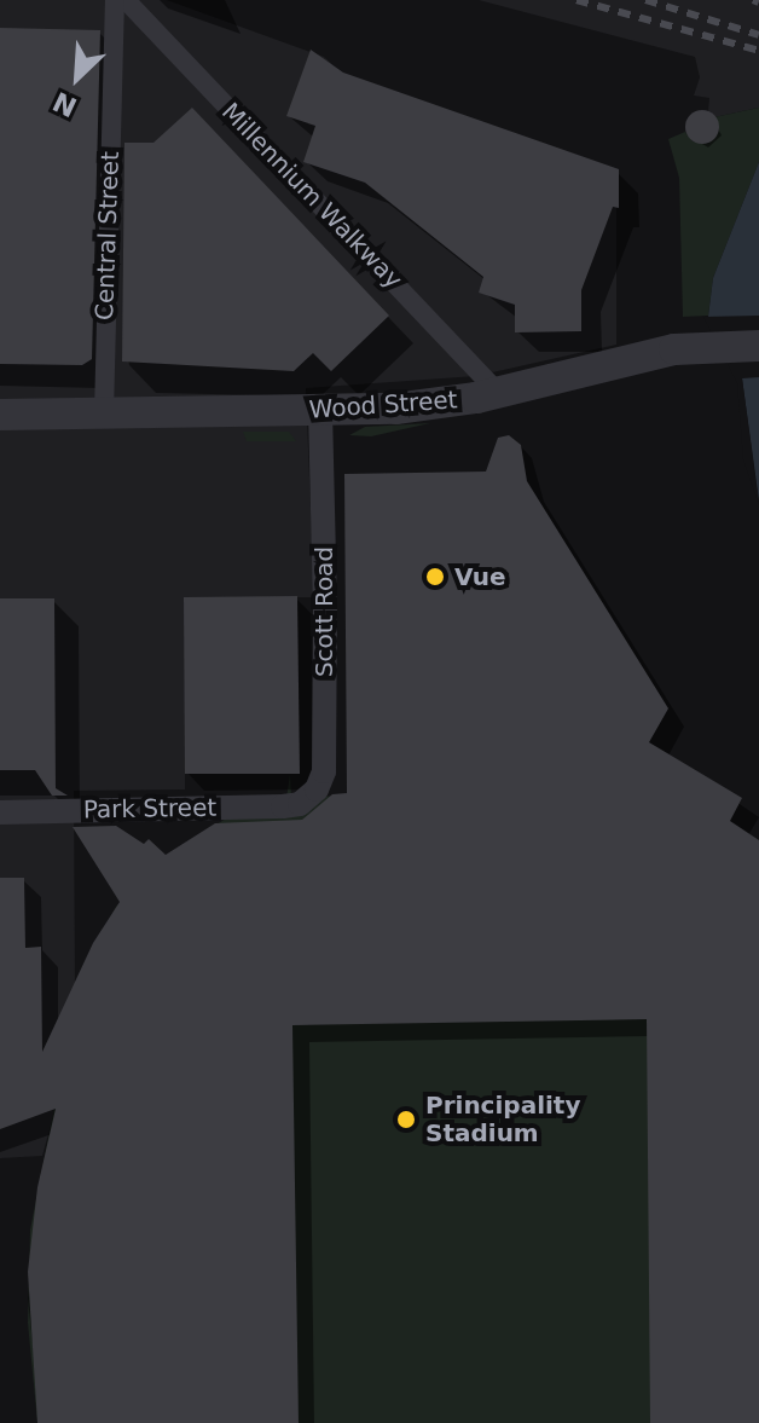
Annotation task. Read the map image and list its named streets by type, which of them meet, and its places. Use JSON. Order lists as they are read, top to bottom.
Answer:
{
  "streets": {
    "street": [
      "Millennium Walkway",
      "Central Street",
      "Wood Street",
      "Scott Road",
      "Park Street"
    ]
  },
  "crossings": [
    ["Millennium Walkway", "Wood Street"],
    ["Central Street", "Wood Street"],
    ["Wood Street", "Scott Road"],
    ["Scott Road", "Park Street"]
  ],
  "places": ["Vue", "Principality Stadium"],
  "north": "bottom left"
}
